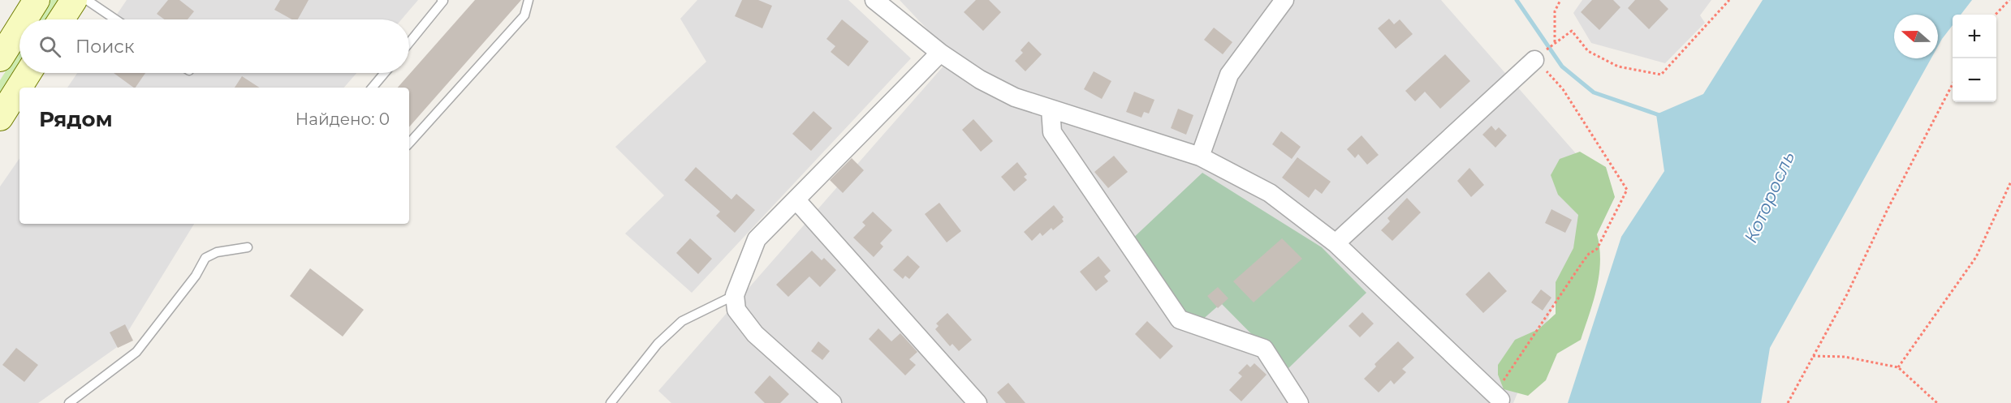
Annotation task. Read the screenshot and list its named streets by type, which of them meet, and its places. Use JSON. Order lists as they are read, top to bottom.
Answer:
{
  "water": ["Которосль"],
  "north": "left",
  "page": {
    "map_buttons": ["+", "−"],
    "search": "Поиск",
    "heading": ["Рядом", "Найдено: 0"]
  }
}
